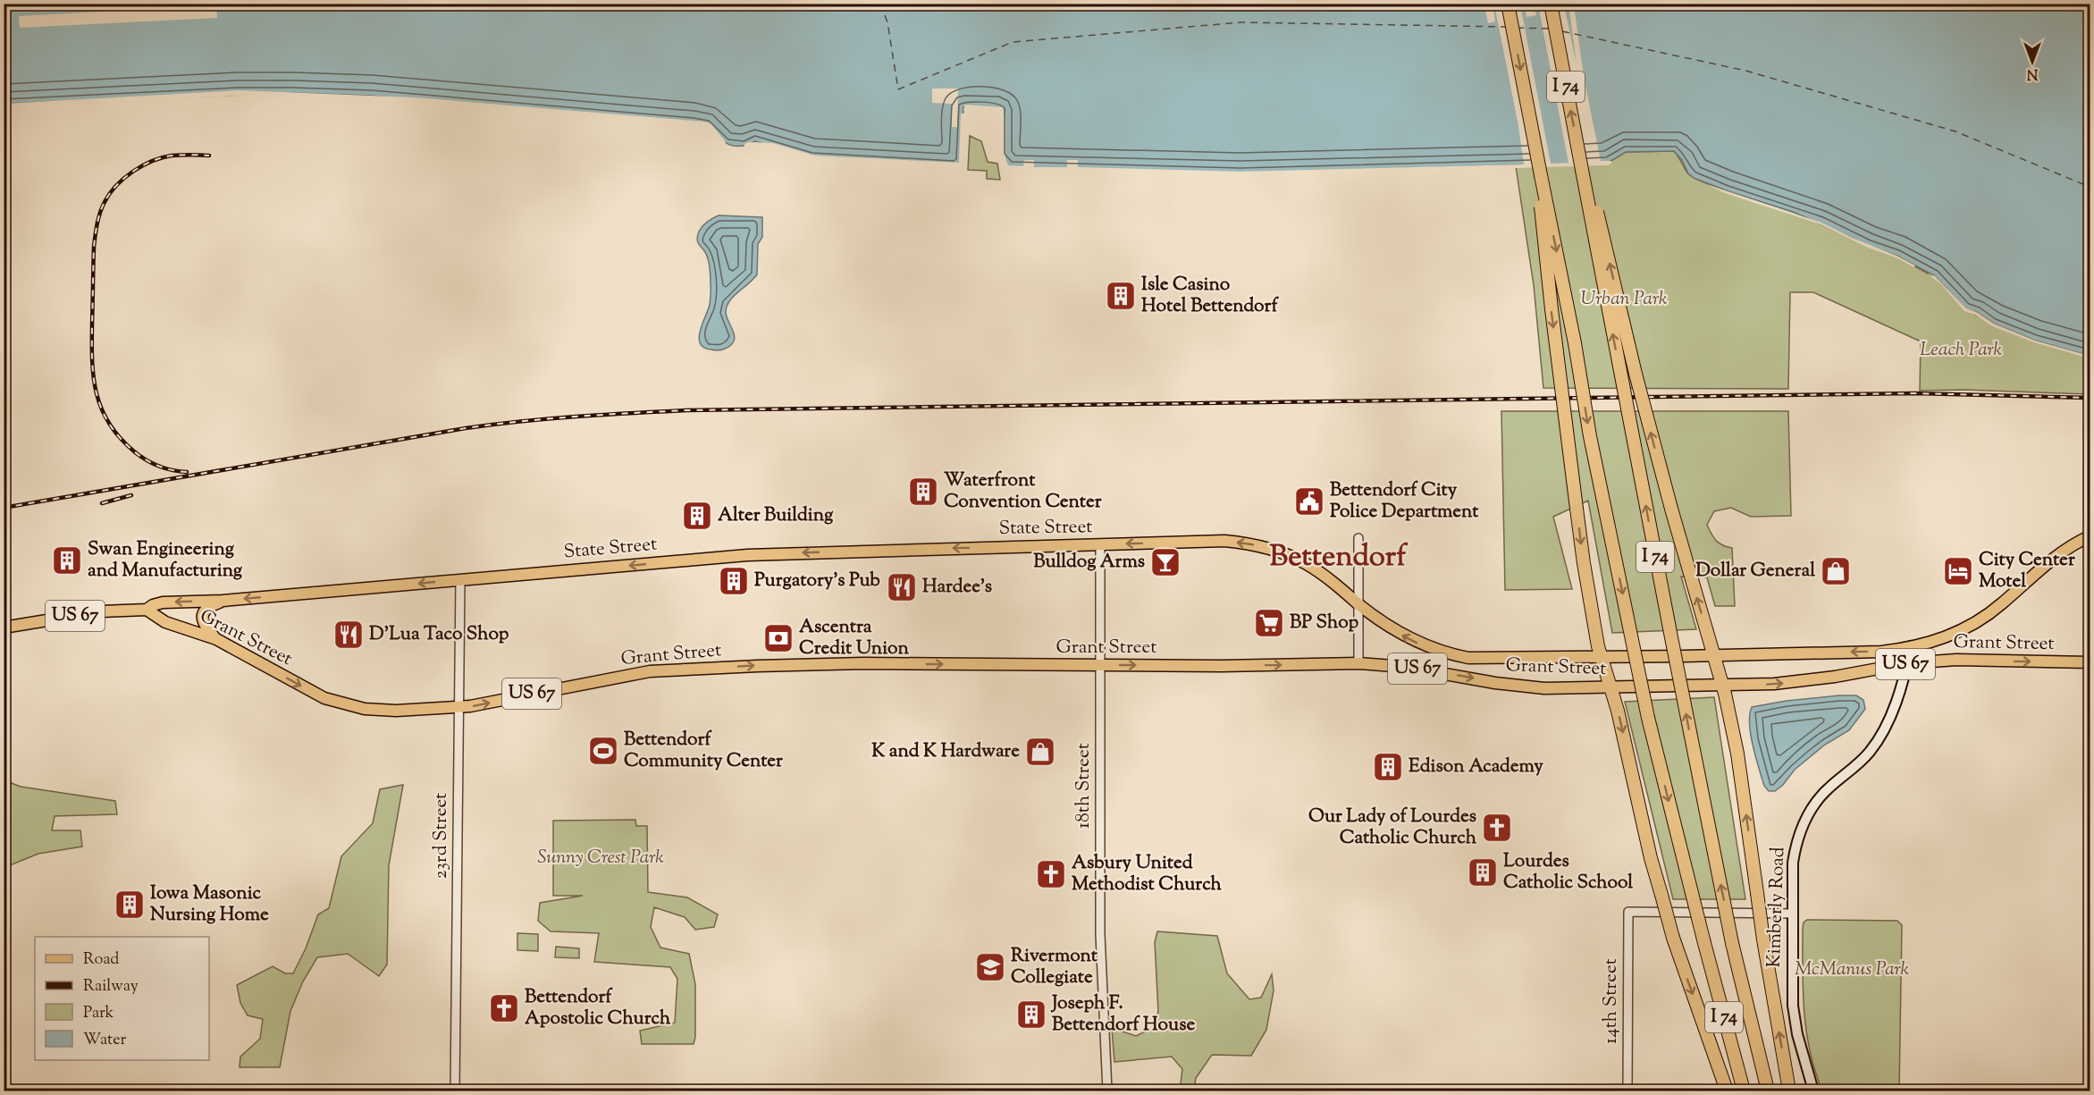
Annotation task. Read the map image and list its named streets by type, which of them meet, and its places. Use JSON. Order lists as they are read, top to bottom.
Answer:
{
  "streets": {
    "highway": ["I 74"],
    "main road": [
      "State Street",
      "US 67",
      "Grant Street",
      "Kimberly Road"
    ],
    "street": ["18th Street", "23rd Street", "14th Street"]
  },
  "crossings": [
    ["State Street", "Grant Street"],
    ["State Street", "18th Street"],
    ["State Street", "23rd Street"],
    ["US 67", "Grant Street"],
    ["US 67", "Kimberly Road"],
    ["Grant Street", "18th Street"],
    ["Grant Street", "23rd Street"],
    ["Grant Street", "Kimberly Road"],
    ["Kimberly Road", "14th Street"]
  ],
  "one_way": ["State Street"],
  "districts": ["Bettendorf"],
  "parks": [
    "Urban Park",
    "Leach Park",
    "Sunny Crest Park",
    "McManus Park"
  ],
  "places": {
    "building": [
      "Isle Casino Hotel Bettendorf",
      "Waterfront Convention Center",
      "Alter Building",
      "Swan Engineering and Manufacturing",
      "Purgatory's Pub",
      "Edison Academy",
      "Lourdes Catholic School",
      "Iowa Masonic Nursing Home",
      "Joseph F. Bettendorf House"
    ],
    "public building": ["Bettendorf City Police Department"],
    "bar": ["Bulldog Arms"],
    "shop": ["Dollar General", "K and K Hardware"],
    "hotel": ["City Center Motel"],
    "restaurant": ["Hardee's", "D'Lua Taco Shop"],
    "supermarket": ["BP Shop"],
    "bank": ["Ascentra Credit Union"],
    "sports": ["Bettendorf Community Center"],
    "church": ["Our Lady of Lourdes Catholic Church", "Asbury United Methodist Church", "Bettendorf Apostolic Church"],
    "school or university": ["Rivermont Collegiate"]
  },
  "legend": [
    "Road",
    "Railway",
    "Park",
    "Water"
  ],
  "north": "bottom"
}
